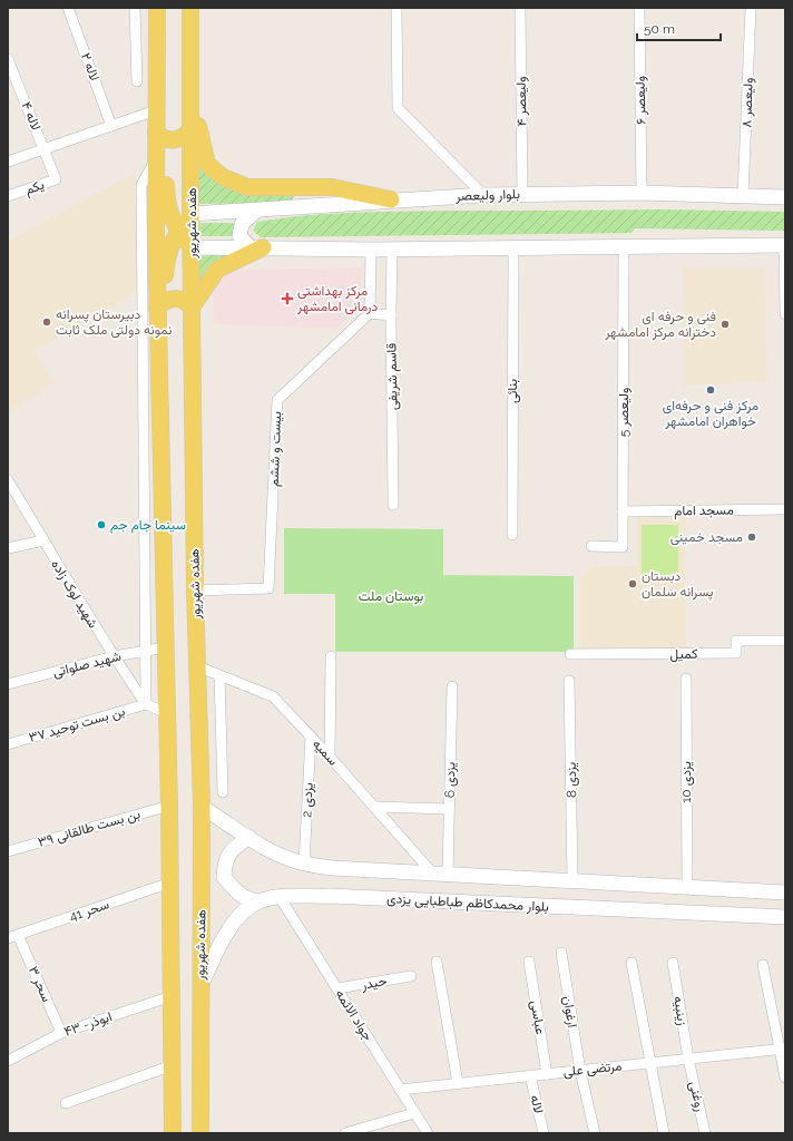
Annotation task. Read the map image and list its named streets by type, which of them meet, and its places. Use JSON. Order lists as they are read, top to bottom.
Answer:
{
  "streets": {
    "main road": ["بلوار ولیعصر", "هفده شهریور", "بلوار محمدکاظم طباطبایی یزدی"],
    "street": [
      "لاله ۲",
      "ولیعصر ۶",
      "ولیعصر ۴",
      "ولیعصر ۸",
      "لاله ۴",
      "یکم",
      "قاسم شریفی",
      "بنائی",
      "ولیعصر 5",
      "بیست و ششم",
      "مسجد امام",
      "شهید لوک زاده",
      "کمیل",
      "شهید صلواتی",
      "بن بست توحید ۳۷",
      "سمیه",
      "یزدی 6",
      "یزدی 8",
      "یزدی 10",
      "یزدی 2",
      "بن‌ بست طالقانی ۳۹",
      "سحر 41",
      "حیدر",
      "سحر ۳",
      "زینبیه",
      "ارغوان",
      "جواد الائمه",
      "عباسی",
      "ابوذر- ۴۳",
      "مرتضی علی",
      "روغنی",
      "لاله"
    ]
  },
  "crossings": [
    ["ولیعصر ۶", "بلوار ولیعصر"],
    ["ولیعصر ۴", "بلوار ولیعصر"],
    ["ولیعصر ۸", "بلوار ولیعصر"],
    ["لاله ۴", "یکم"],
    ["بلوار ولیعصر", "هفده شهریور"],
    ["هفده شهریور", "بیست و ششم"],
    ["هفده شهریور", "شهید صلواتی"],
    ["هفده شهریور", "سمیه"],
    ["هفده شهریور", "بن‌ بست طالقانی ۳۹"],
    ["هفده شهریور", "بلوار محمدکاظم طباطبایی یزدی"],
    ["هفده شهریور", "سحر 41"],
    ["هفده شهریور", "ابوذر- ۴۳"],
    ["ولیعصر 5", "مسجد امام"],
    ["شهید لوک زاده", "شهید صلواتی"],
    ["شهید لوک زاده", "بن بست توحید ۳۷"],
    ["سمیه", "یزدی 2"],
    ["سمیه", "بلوار محمدکاظم طباطبایی یزدی"],
    ["یزدی 6", "بلوار محمدکاظم طباطبایی یزدی"],
    ["یزدی 8", "بلوار محمدکاظم طباطبایی یزدی"],
    ["یزدی 10", "بلوار محمدکاظم طباطبایی یزدی"],
    ["یزدی 2", "بلوار محمدکاظم طباطبایی یزدی"],
    ["بلوار محمدکاظم طباطبایی یزدی", "جواد الائمه"],
    ["سحر 41", "سحر ۳"],
    ["حیدر", "جواد الائمه"],
    ["سحر ۳", "ابوذر- ۴۳"],
    ["زینبیه", "مرتضی علی"],
    ["زینبیه", "روغنی"],
    ["ارغوان", "مرتضی علی"],
    ["جواد الائمه", "مرتضی علی"],
    ["عباسی", "مرتضی علی"],
    ["مرتضی علی", "روغنی"],
    ["مرتضی علی", "لاله"]
  ],
  "parks": ["بوستان ملت"],
  "places": {
    "health": ["مرکز بهداشتی درمانی امامشهر"],
    "other": [
      "دبیرستان پسرانه نمونه دولتی ملک ثابت",
      "فنی و حرفه ای دخترانه مرکز امامشهر",
      "مرکز فنی و حرفه‌ای خواهران امامشهر",
      "سینما جام جم",
      "مسجد خمینی",
      "دبستان پسرانه سلمان"
    ]
  },
  "scale_bar": "50 m"
}
